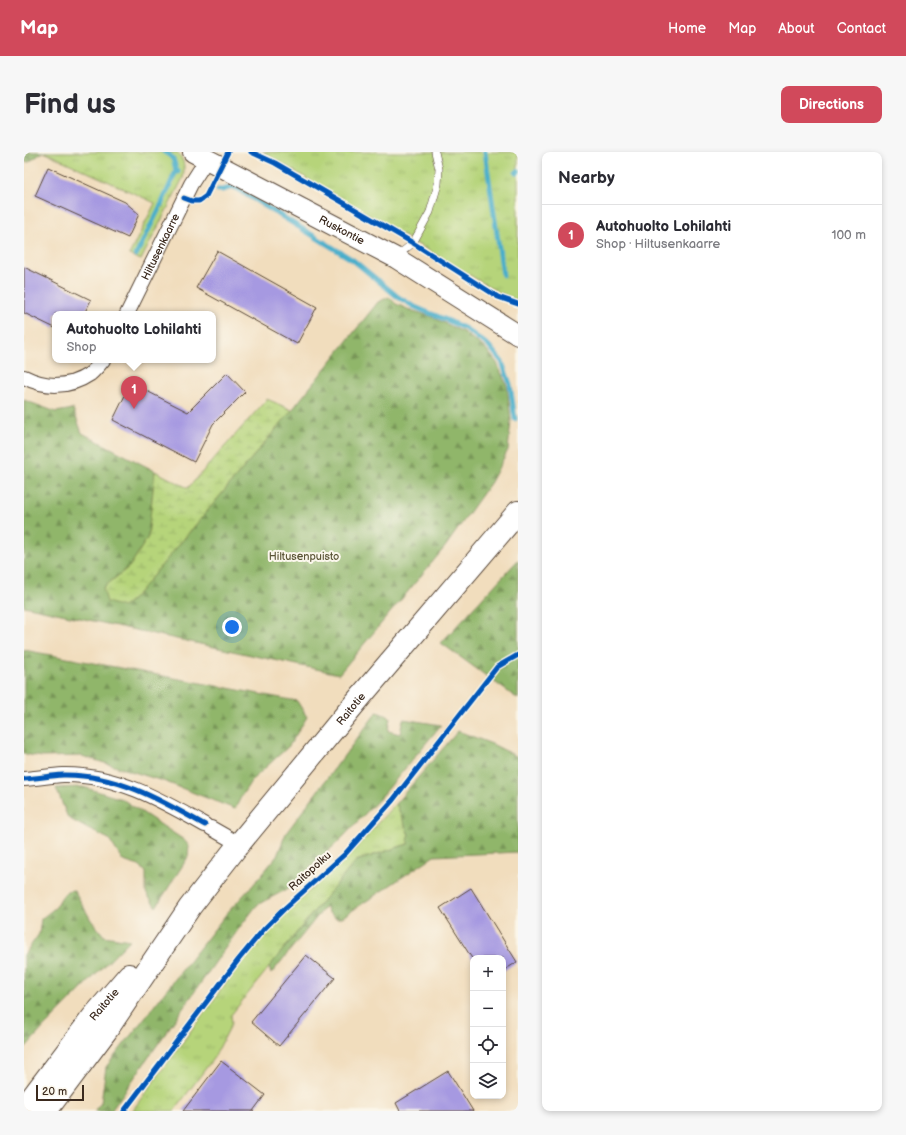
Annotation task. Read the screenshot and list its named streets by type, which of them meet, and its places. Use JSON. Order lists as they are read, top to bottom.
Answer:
{
  "streets": {
    "main road": ["Ruskontie", "Raitotie"],
    "street": ["Hiltusenkaarre"],
    "cycle path": ["Raitopolku"]
  },
  "crossings": [
    ["Ruskontie", "Hiltusenkaarre"]
  ],
  "parks": ["Hiltusenpuisto"],
  "scale_bar": "20 m",
  "page": {
    "header": "Map",
    "nav": [
      "Home",
      "Map",
      "About",
      "Contact"
    ],
    "buttons": "Directions",
    "title": "Find us",
    "heading": "Nearby",
    "list": [
      {
        "mark": "1",
        "name": "Autohuolto Lohilahti",
        "note": "Shop · Hiltusenkaarre",
        "value": "100 m"
      }
    ],
    "popup": ["Autohuolto Lohilahti", "Shop"],
    "pins": "1",
    "map_buttons": ["+", "−"],
    "scale": "20 m"
  }
}
